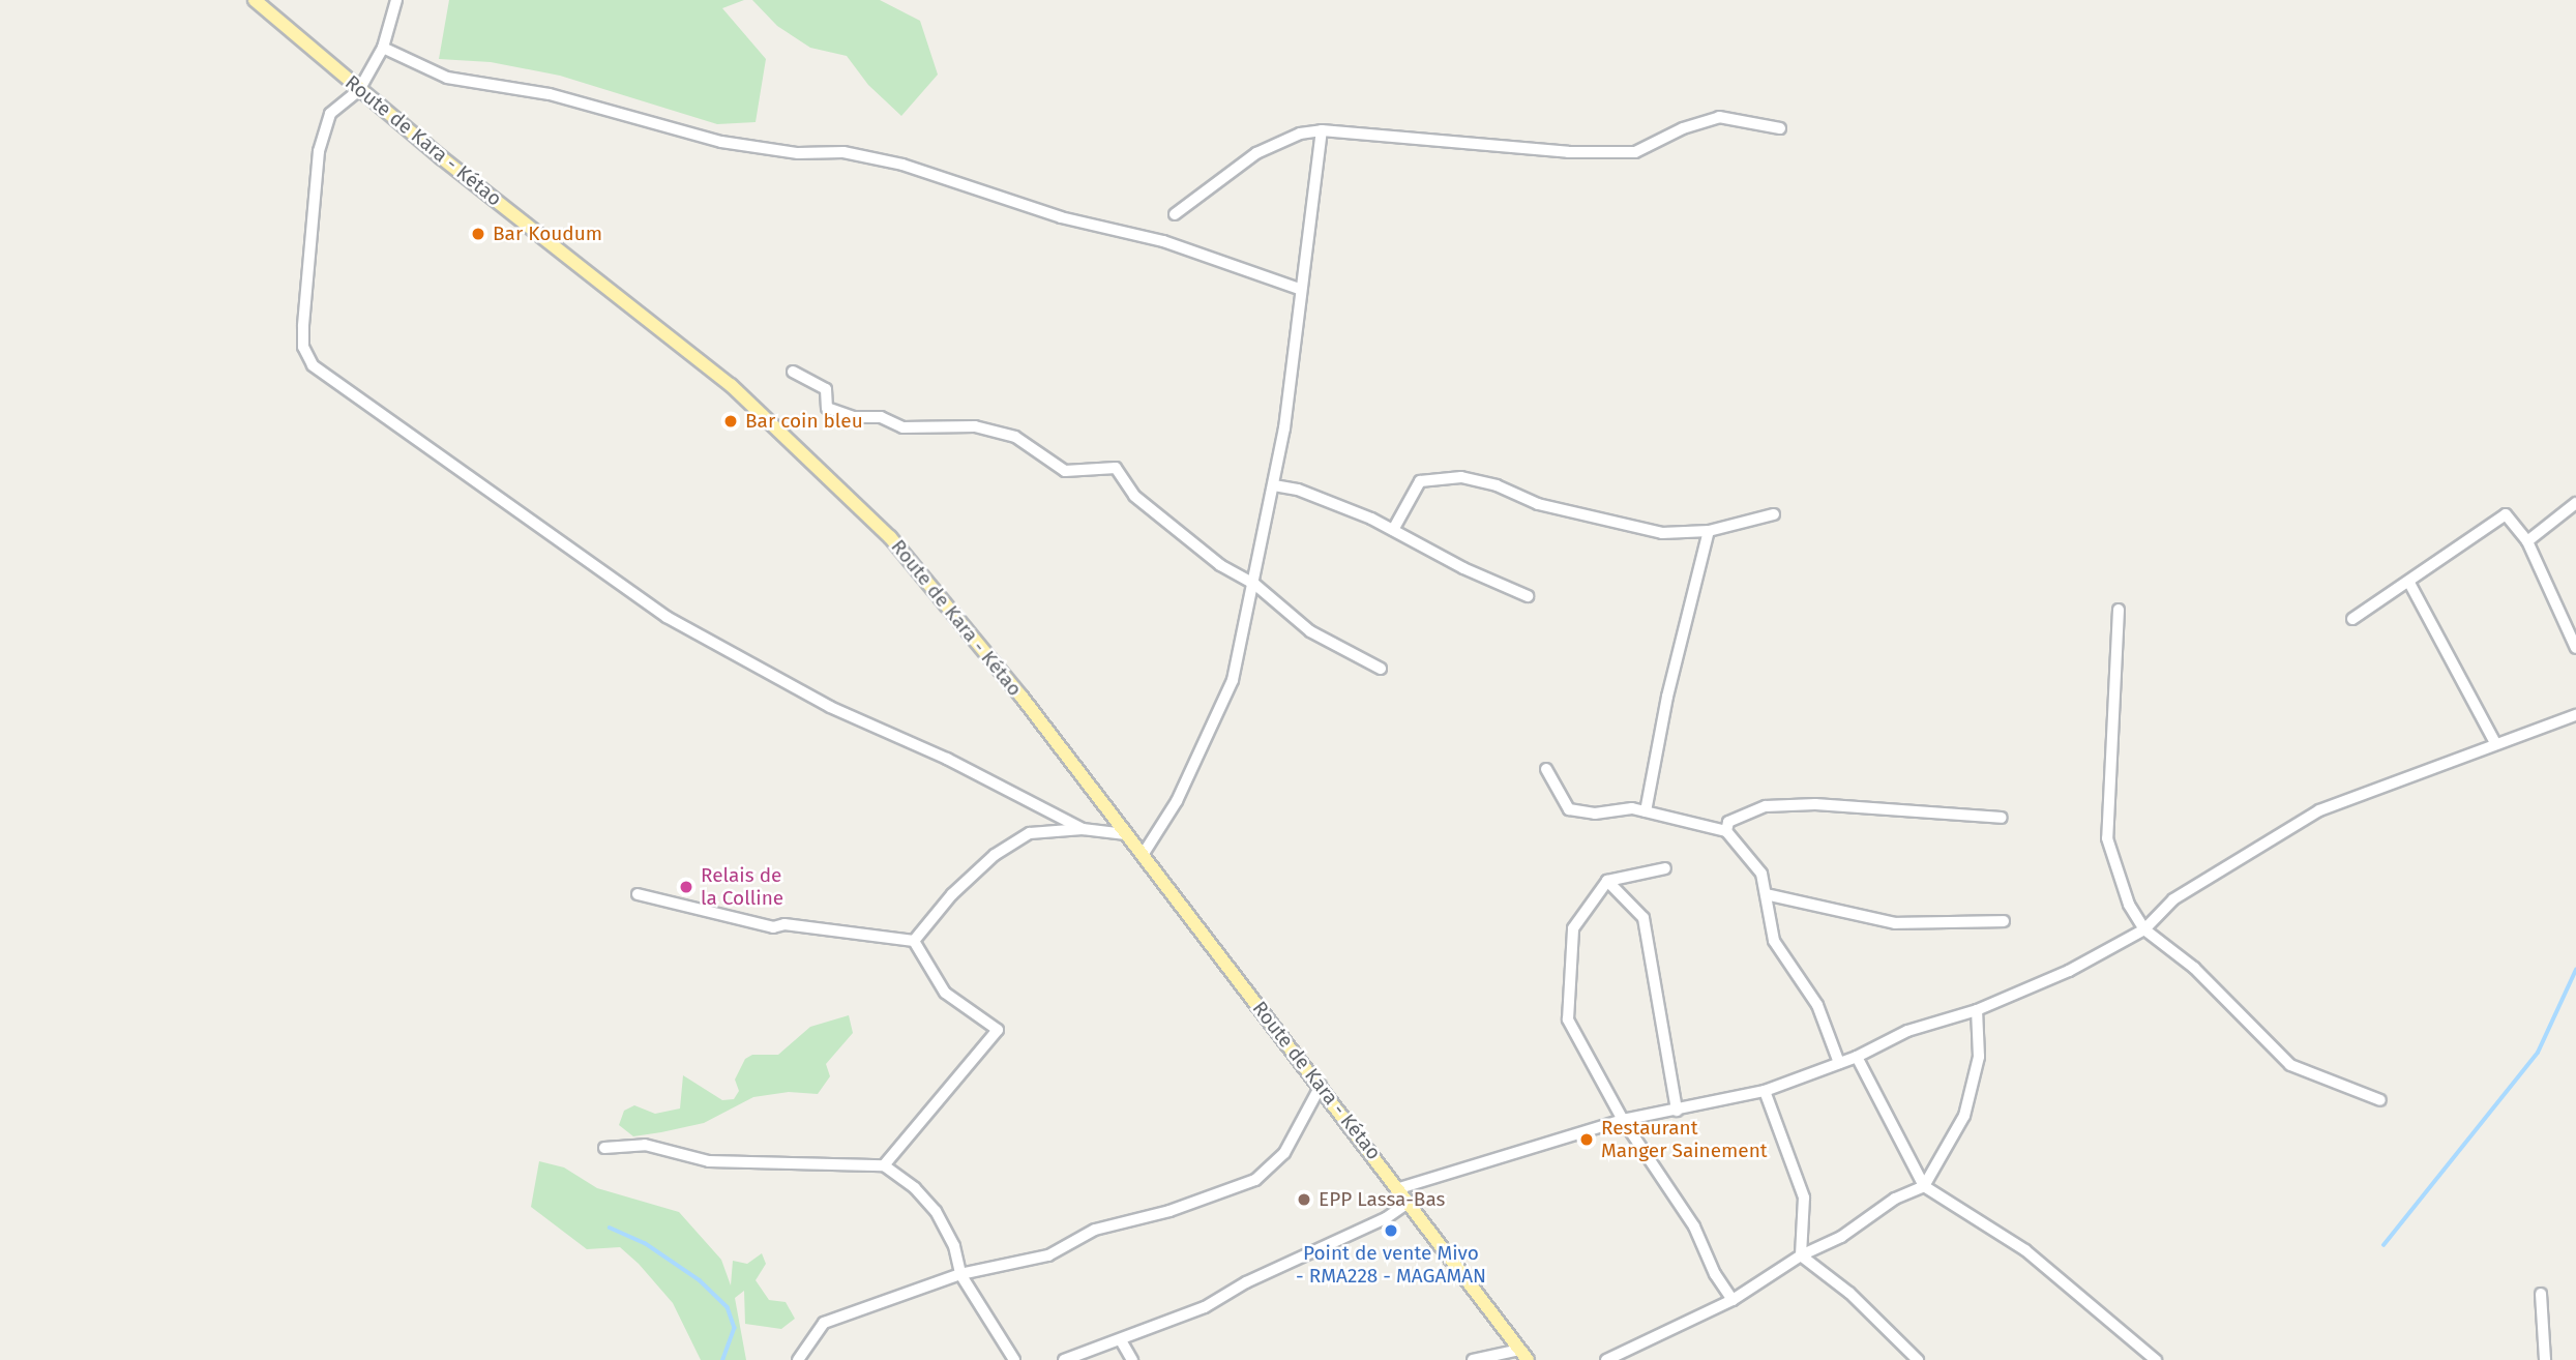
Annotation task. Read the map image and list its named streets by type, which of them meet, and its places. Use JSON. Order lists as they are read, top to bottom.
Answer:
{
  "streets": {
    "main road": ["Route de Kara - Kétao"]
  },
  "places": [
    "Bar Koudum",
    "Bar coin bleu",
    "Relais de la Colline",
    "Restaurant Manger Sainement",
    "EPP Lassa-Bas",
    "Point de vente Mivo - RMA228 - MAGAMAN"
  ]
}
